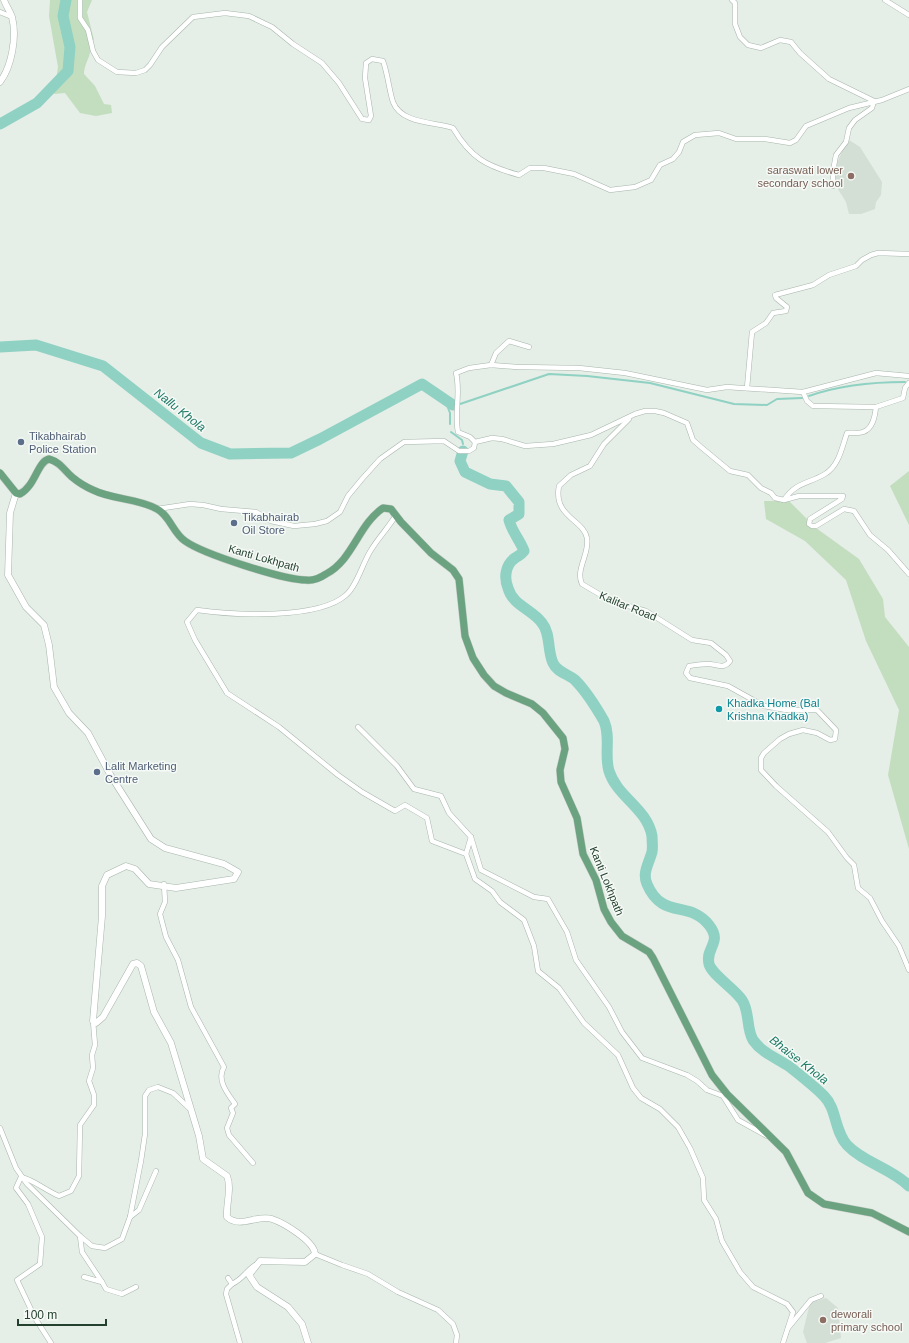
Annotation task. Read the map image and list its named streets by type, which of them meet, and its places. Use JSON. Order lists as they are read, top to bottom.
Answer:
{
  "streets": {
    "main road": ["Kanti Lokhpath"],
    "street": ["Kalitar Road"]
  },
  "water": ["Nallu Khola", "Bhaise Khola"],
  "places": [
    "saraswati lower secondary school",
    "Tikabhairab Police Station",
    "Tikabhairab Oil Store",
    "Khadka Home (Bal Krishna Khadka)",
    "Lalit Marketing Centre",
    "deworali primary school"
  ],
  "scale_bar": "100 m"
}
